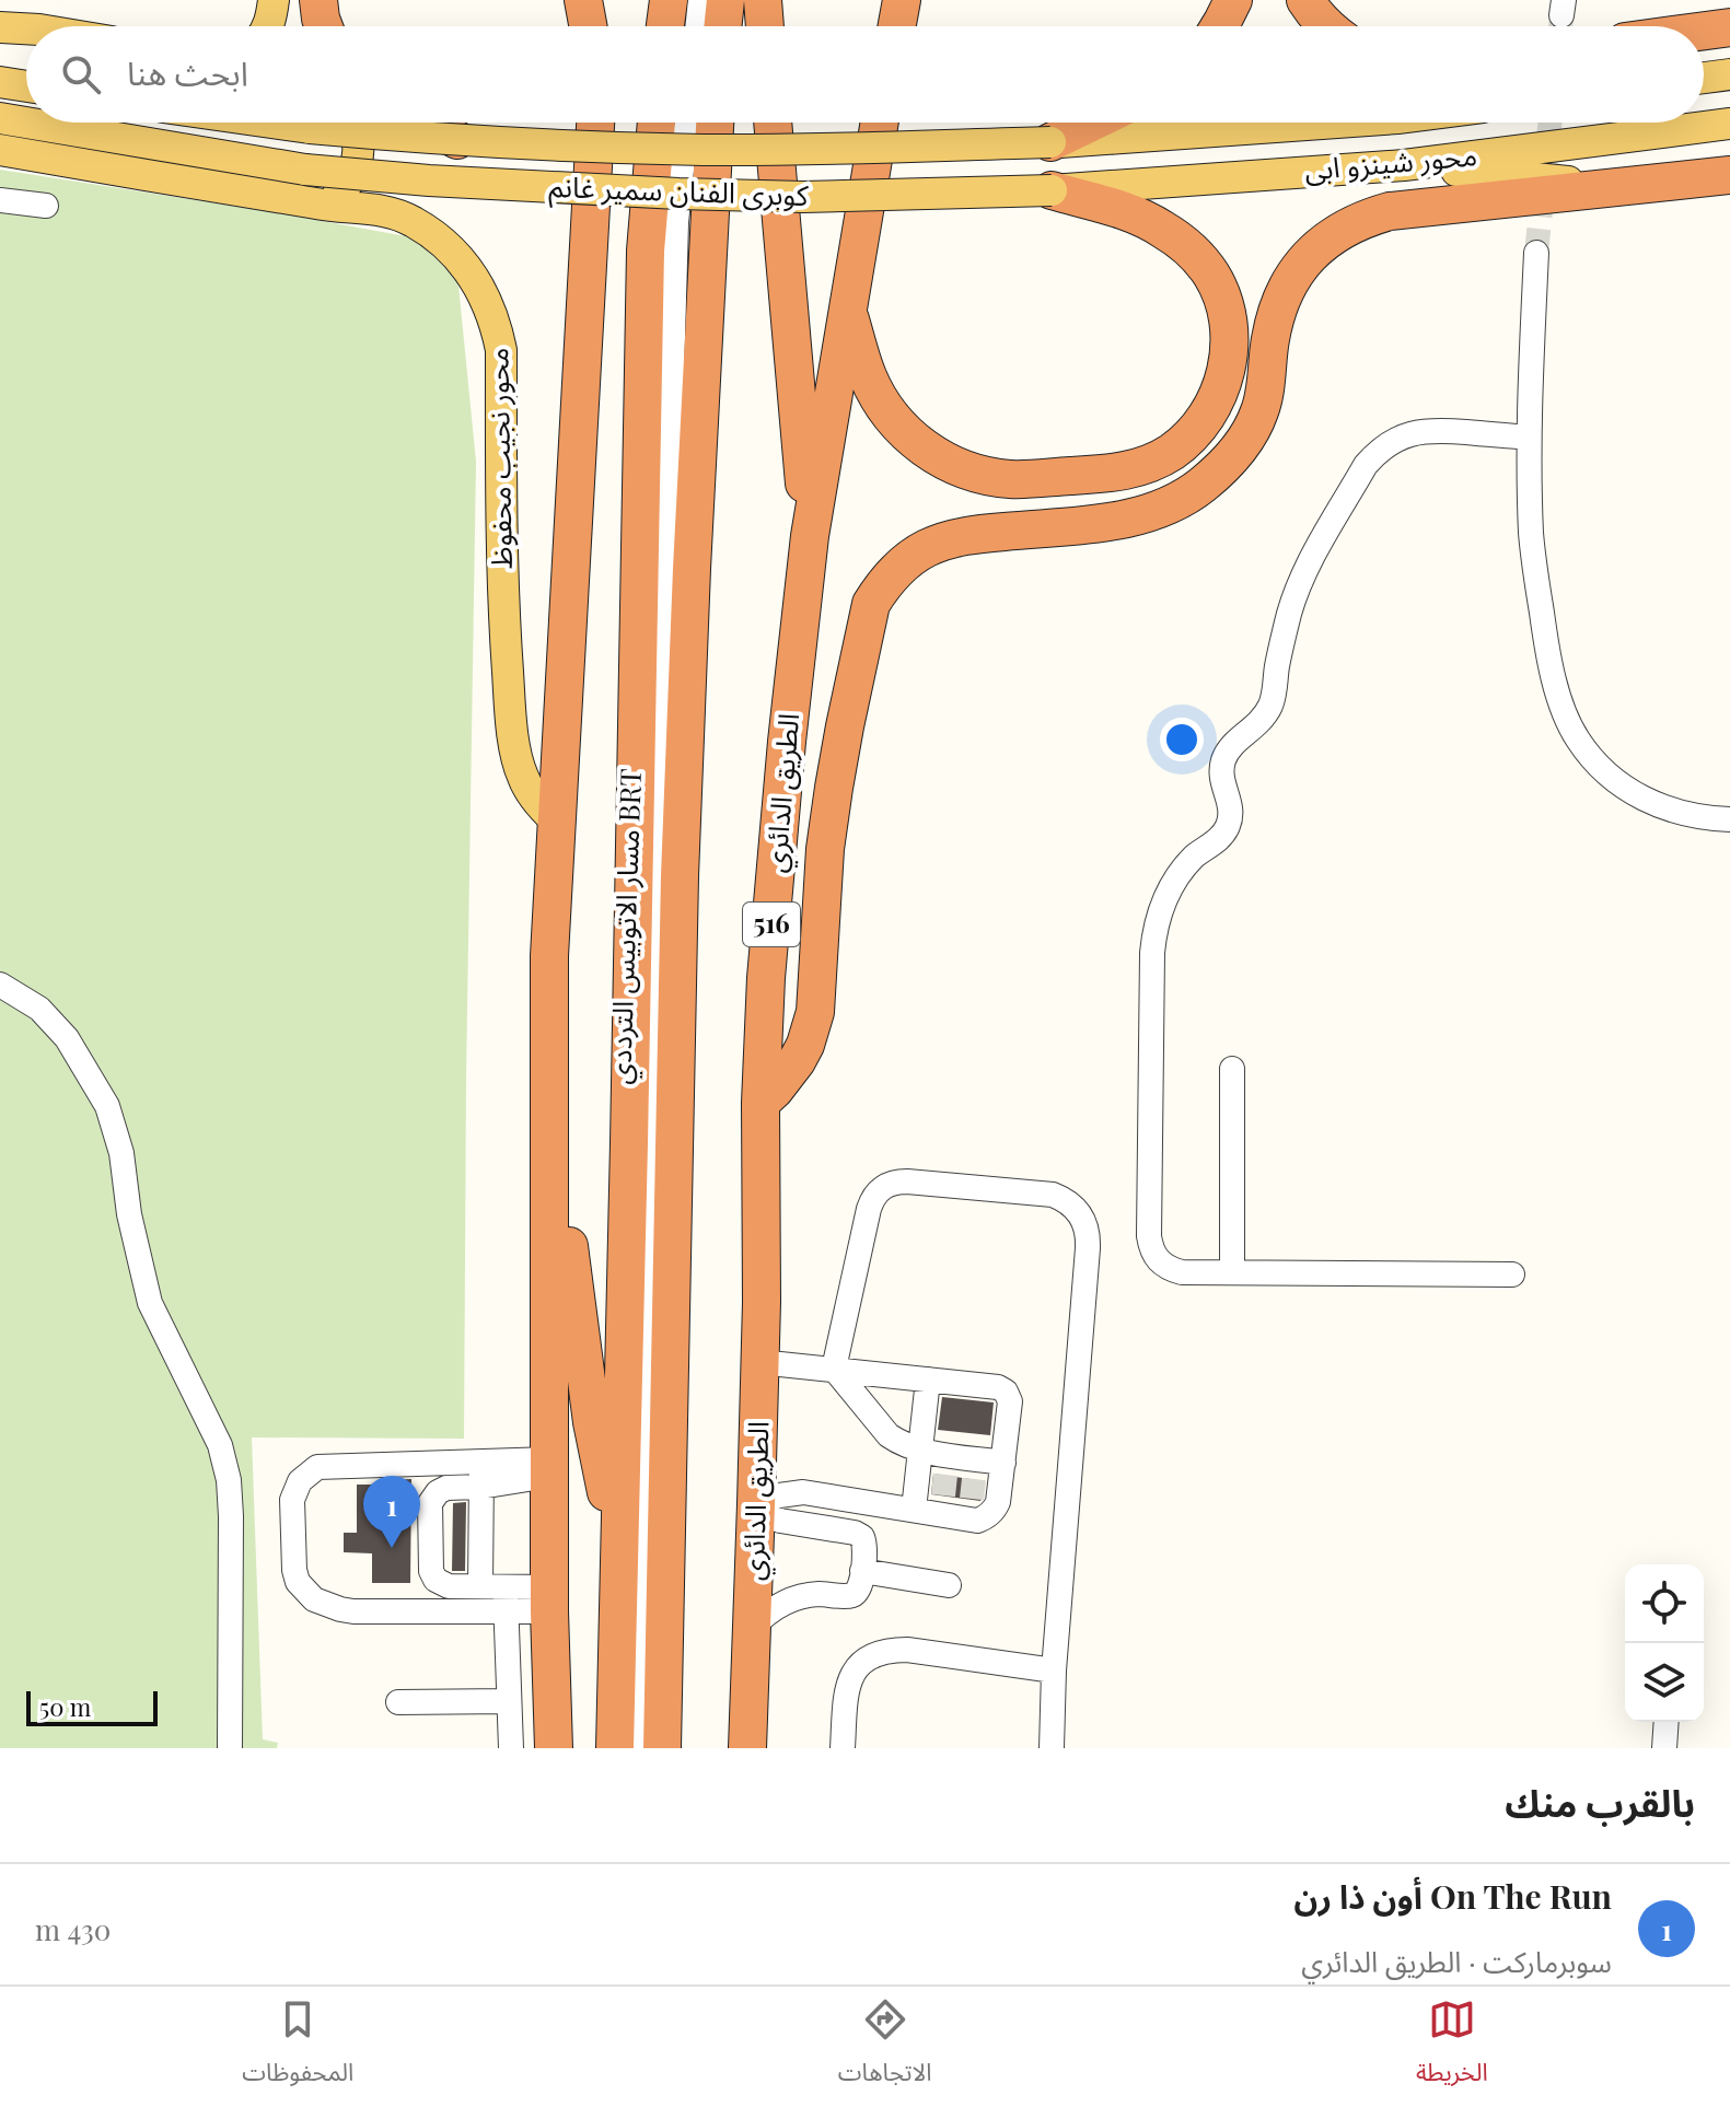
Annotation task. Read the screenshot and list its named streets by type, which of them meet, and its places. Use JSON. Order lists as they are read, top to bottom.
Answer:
{
  "streets": {
    "highway": ["الطريق الدائري", "516"],
    "main road": ["محور شينزو ابى", "كوبرى الفنان سمير غانم", "محور نجيب محفوظ"],
    "street": ["مسار الاتوبيس الترددي BRT"]
  },
  "crossings": [
    ["محور شينزو ابى", "كوبرى الفنان سمير غانم"]
  ],
  "scale_bar": "50 m",
  "page": {
    "search": "ابحث هنا",
    "pins": "1",
    "scale": "50 m",
    "heading": "بالقرب منك",
    "list": [
      {
        "mark": "1",
        "name": "On The Run أون ذا رن",
        "note": "سوبرماركت · الطريق الدائري",
        "value": "430 m"
      }
    ],
    "nav": ["الخريطة", "الاتجاهات", "المحفوظات"]
  }
}
